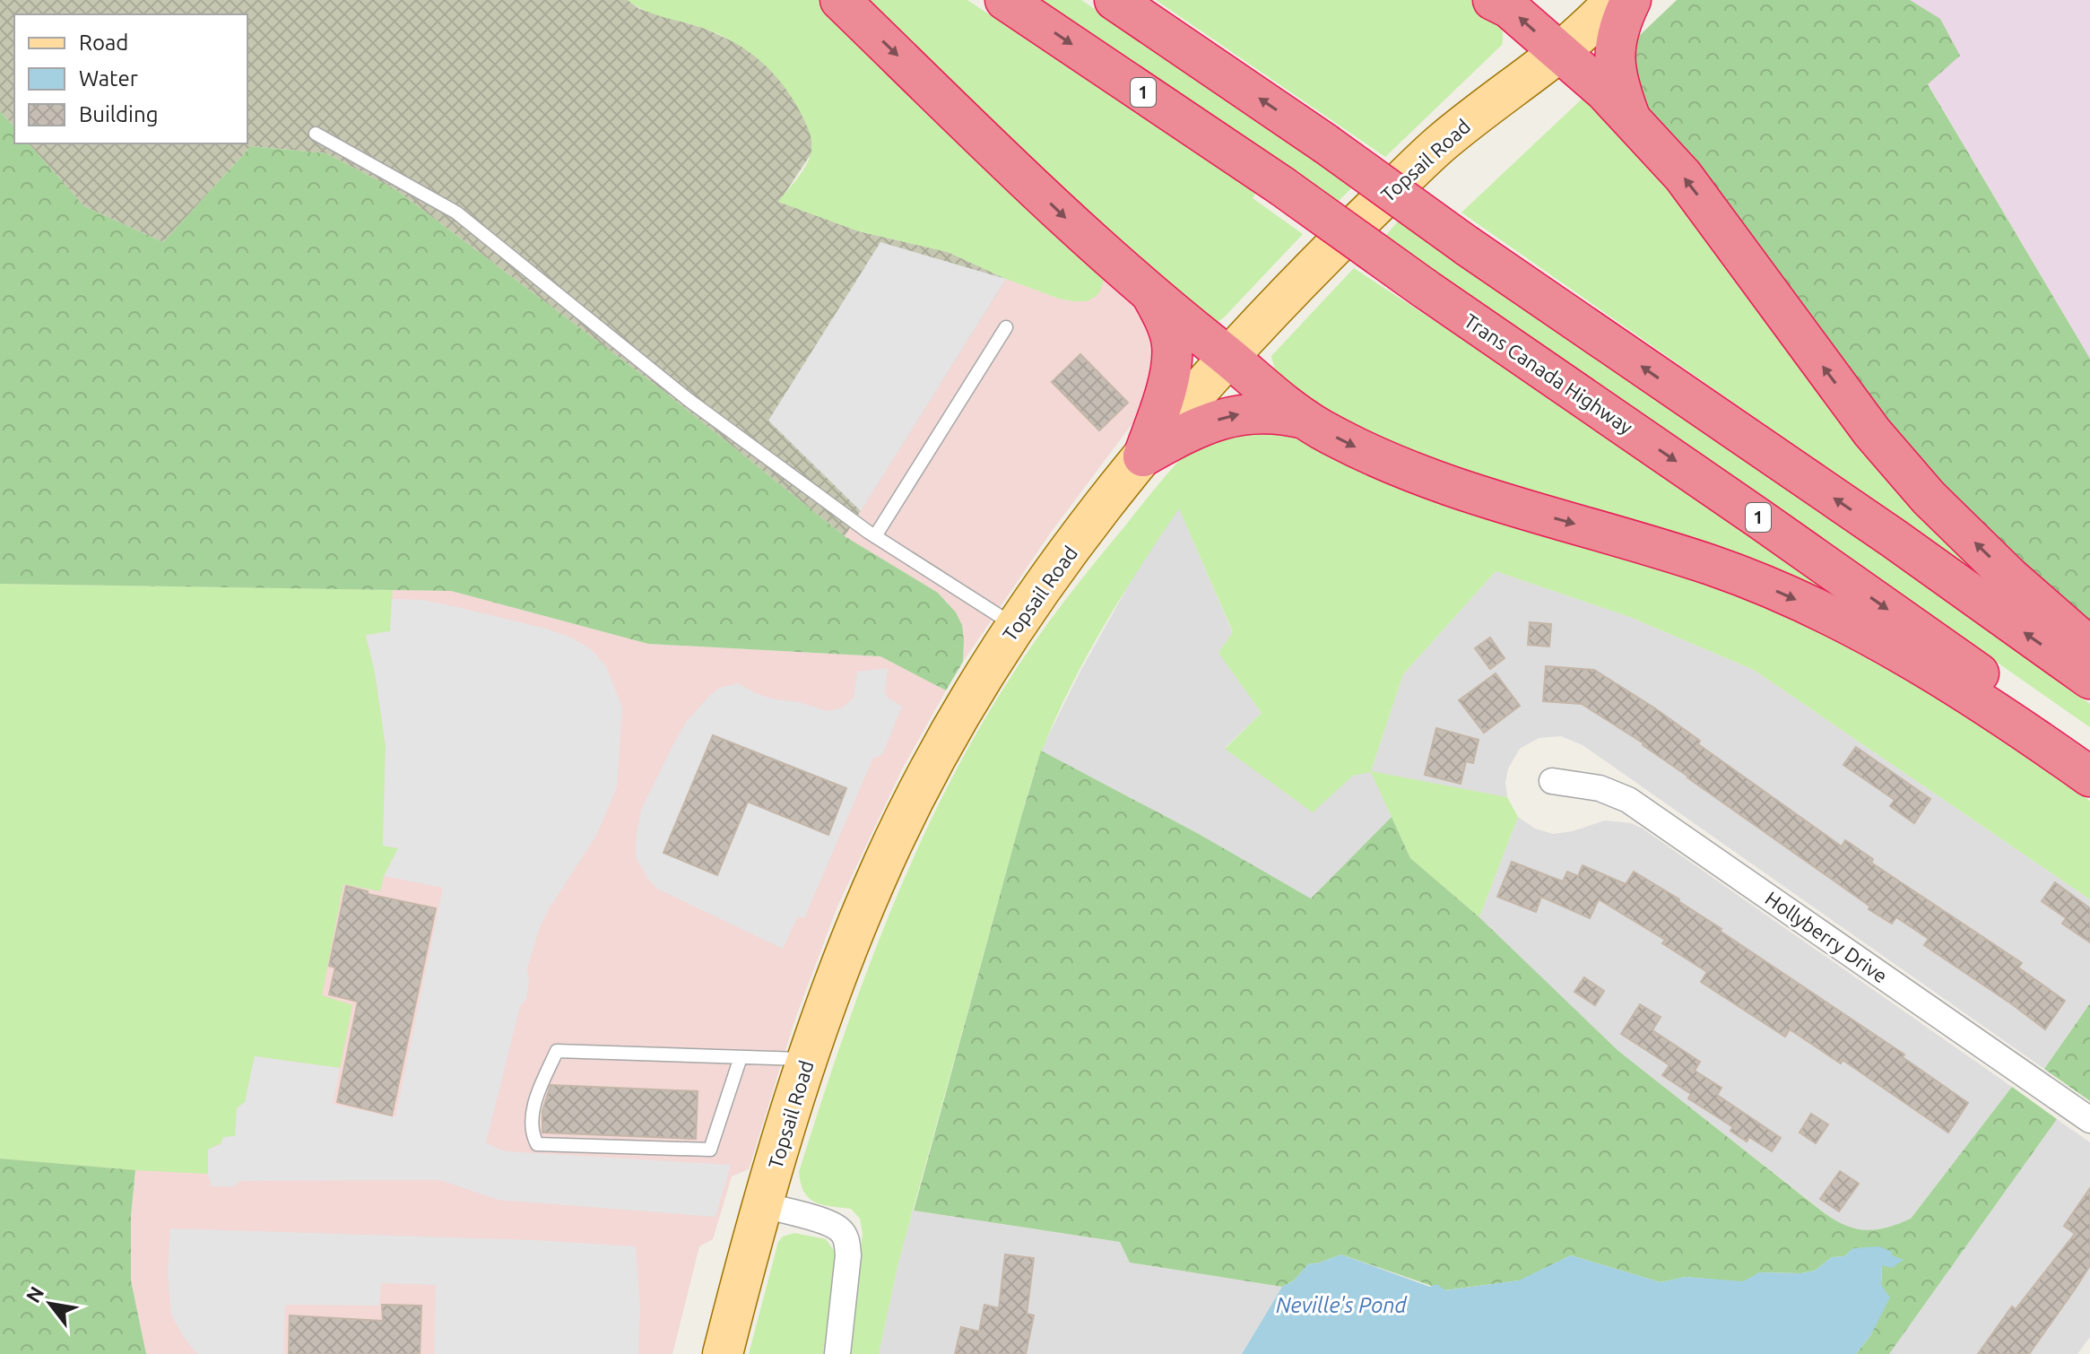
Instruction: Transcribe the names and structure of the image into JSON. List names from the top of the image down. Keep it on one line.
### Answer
{"streets":{"highway":["1","Trans Canada Highway"],"main road":["Topsail Road"],"street":["Hollyberry Drive"]},"water":["Neville's Pond"],"legend":["Road","Water","Building"],"north":"top left"}
